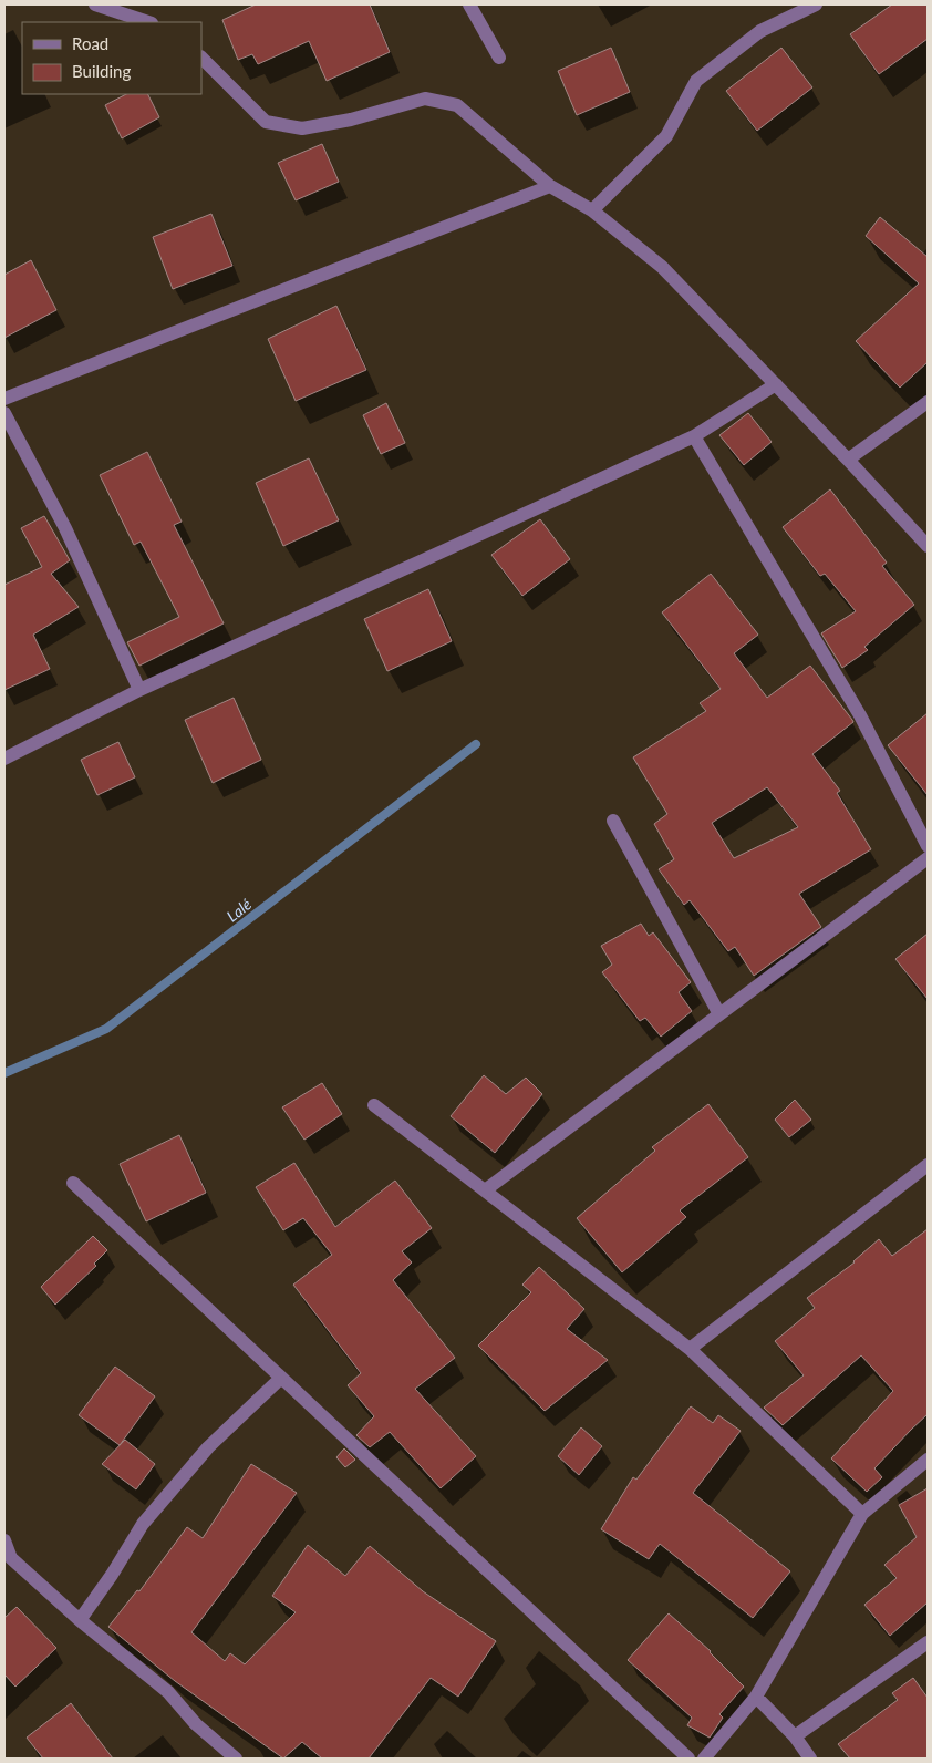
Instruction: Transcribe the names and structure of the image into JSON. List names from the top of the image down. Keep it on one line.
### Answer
{"water":["Lalé"],"legend":["Road","Building"]}
